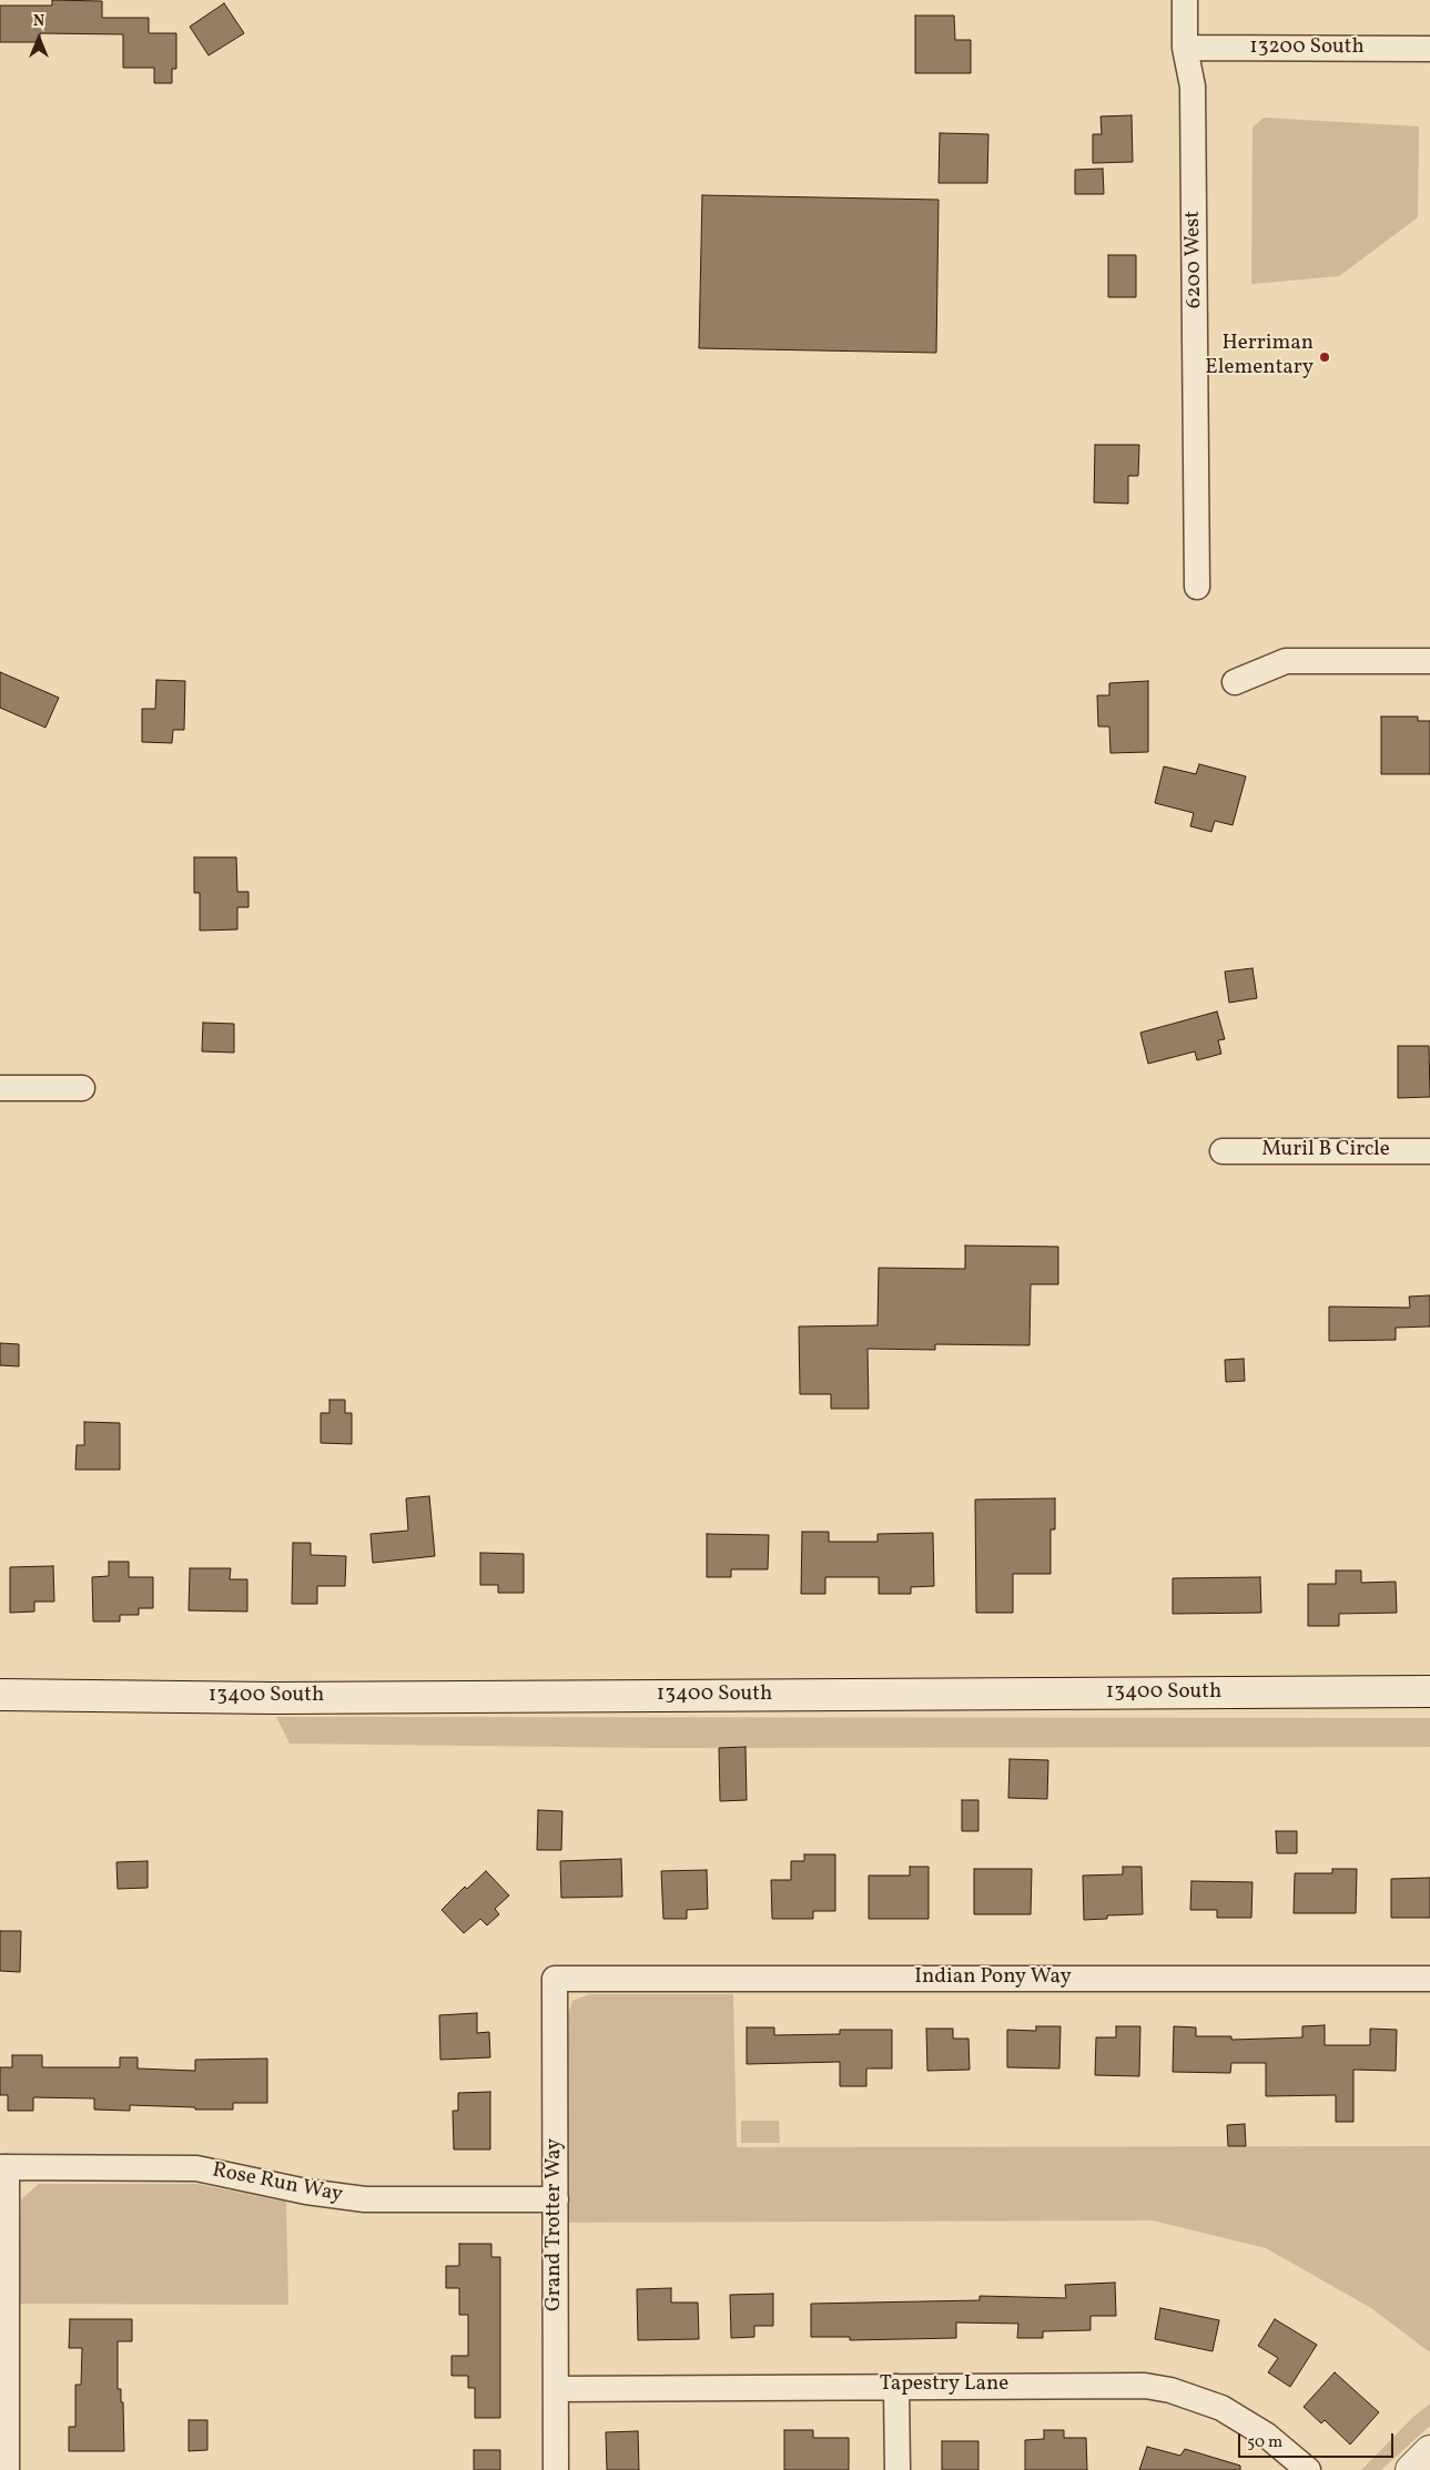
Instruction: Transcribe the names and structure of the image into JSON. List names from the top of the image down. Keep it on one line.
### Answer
{"streets":{"main road":["13400 South"],"street":["13200 South","6200 West","Muril B Circle","Indian Pony Way","Rose Run Way","Grand Trotter Way","Tapestry Lane"]},"crossings":[["13200 South","6200 West"],["Indian Pony Way","Grand Trotter Way"],["Rose Run Way","Grand Trotter Way"],["Grand Trotter Way","Tapestry Lane"]],"places":["Herriman Elementary"],"scale_bar":"50 m","north":"top"}
